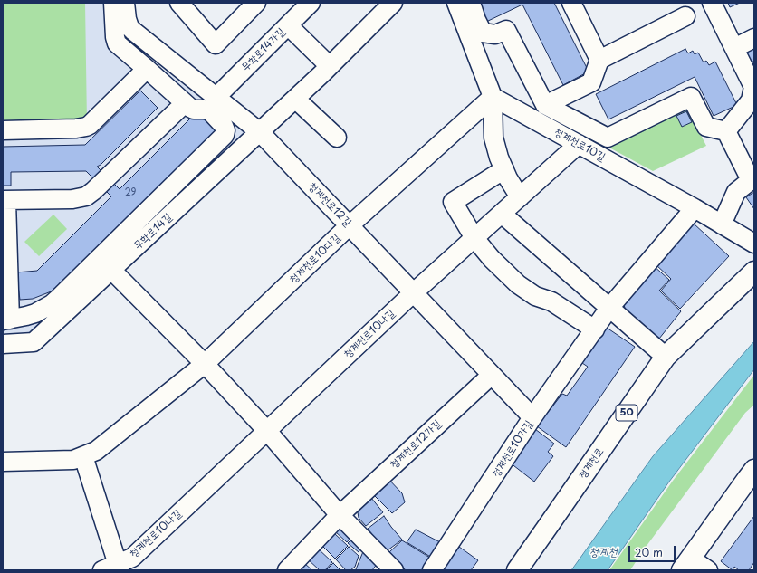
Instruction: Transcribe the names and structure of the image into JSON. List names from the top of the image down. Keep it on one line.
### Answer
{"streets":{"main road":["50","청계천로"],"street":["무학로14가길","청계천로10길","청계천로12길","무학로14길","청계천로10다길","청계천로10나길","청계천로12가길","청계천로10가길"]},"crossings":[["무학로14가길","청계천로12길"],["청계천로10길","청계천로10다길"],["청계천로10길","청계천로10나길"],["청계천로10길","청계천로10가길"],["청계천로12길","무학로14길"],["청계천로12길","청계천로10다길"],["청계천로12길","청계천로10나길"],["청계천로12길","청계천로12가길"],["청계천로12길","청계천로10가길"]],"water":["청계천"],"house_numbers":["29"],"scale_bar":"20 m"}
